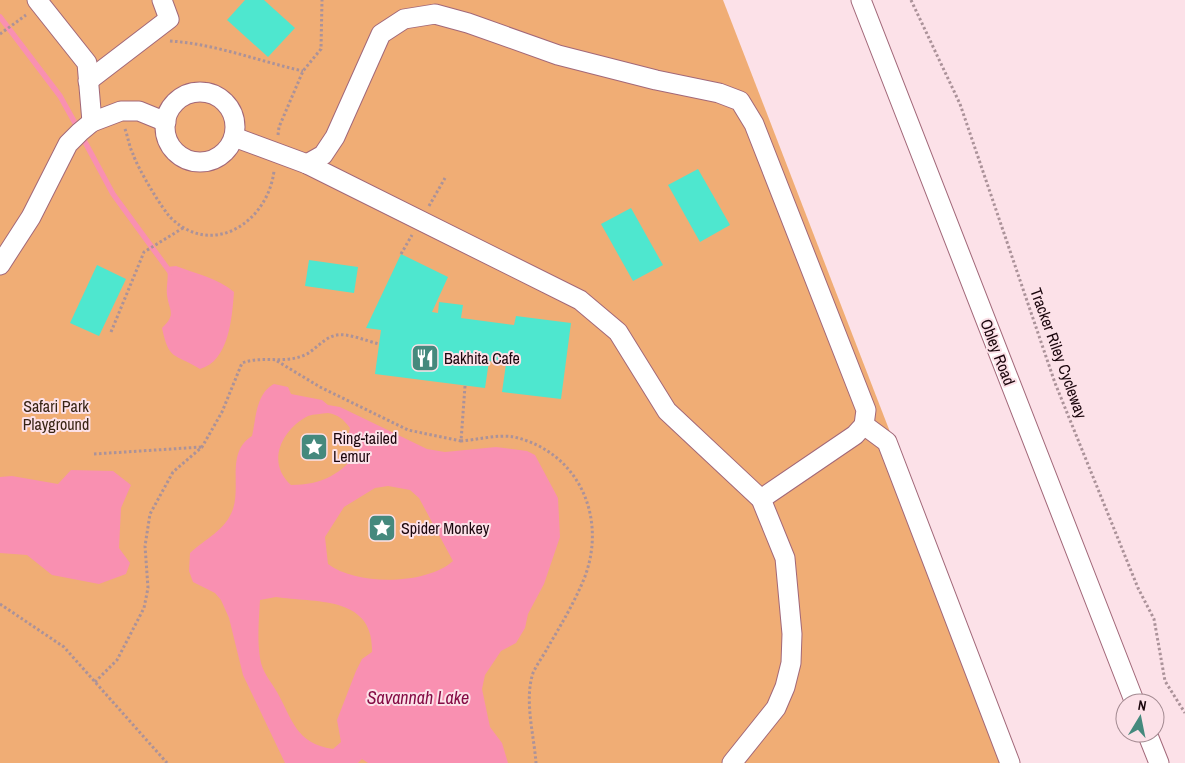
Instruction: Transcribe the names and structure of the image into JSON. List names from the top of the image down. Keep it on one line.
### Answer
{"streets":{"street":["Obley Road"],"path":["Tracker Riley Cycleway"]},"water":["Savannah Lake"],"parks":["Safari Park Playground"],"places":{"restaurant":["Bakhita Cafe"],"place":["Ring-tailed Lemur","Spider Monkey"]},"north":"top"}
